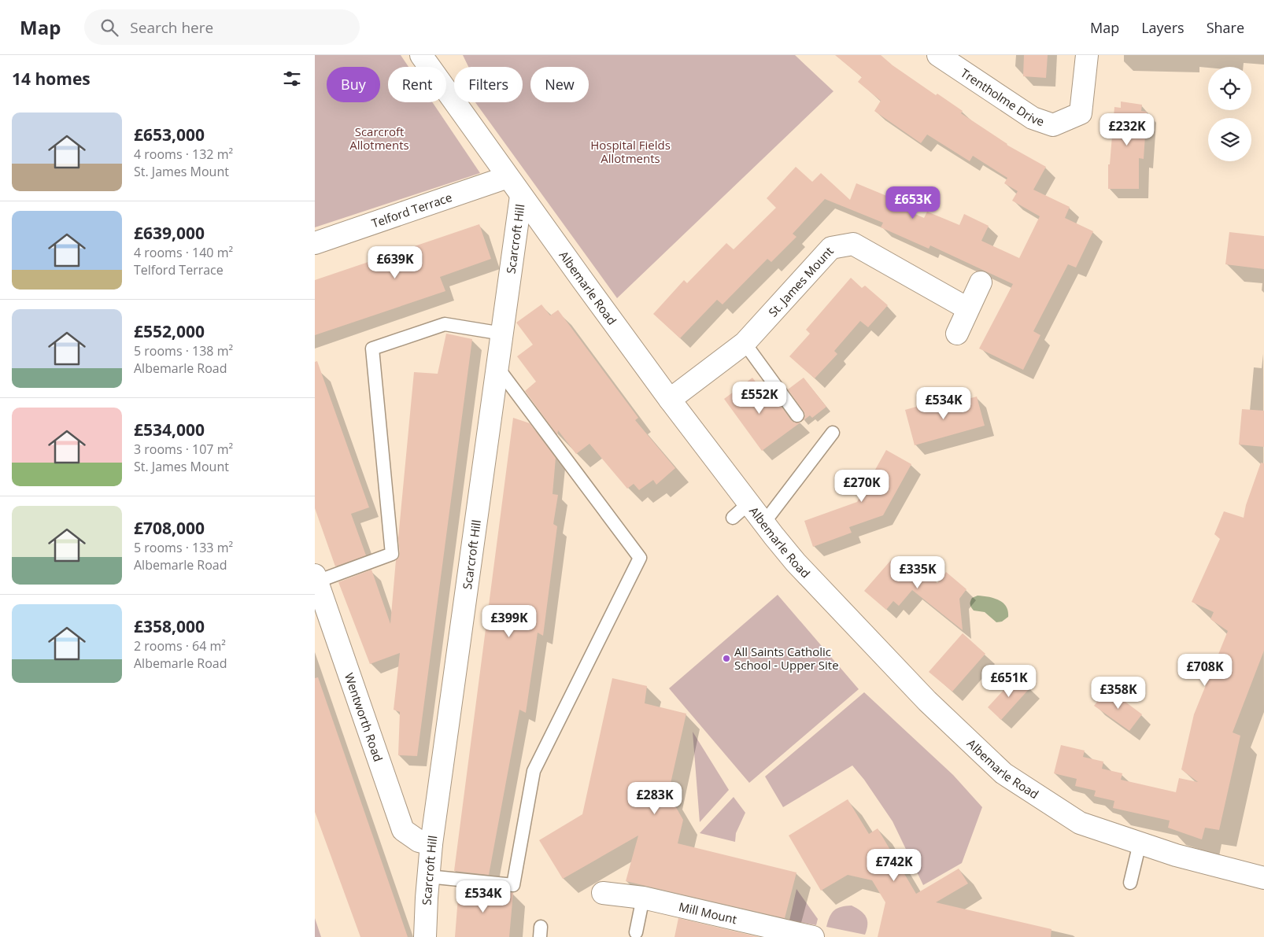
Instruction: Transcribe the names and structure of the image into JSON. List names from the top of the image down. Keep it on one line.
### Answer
{"streets":{"street":["Trentholme Drive","Telford Terrace","Scarcroft Hill","St. James Mount","Albemarle Road","Wentworth Road","Mill Mount"]},"crossings":[["Telford Terrace","Albemarle Road"],["Scarcroft Hill","Albemarle Road"],["Scarcroft Hill","Wentworth Road"],["St. James Mount","Albemarle Road"]],"parks":["Scarcroft Allotments","Hospital Fields Allotments"],"places":["All Saints Catholic School - Upper Site"],"page":{"header":"Map","search":"Search here","nav":["Map","Layers","Share"],"heading":"14 homes","chip":["Buy","Rent","Filters","New"],"list":[{"name":"£653,000","note":"4 rooms · 132 m² · St. James Mount"},{"name":"£639,000","note":"4 rooms · 140 m² · Telford Terrace"},{"name":"£552,000","note":"5 rooms · 138 m² · Albemarle Road"},{"name":"£534,000","note":"3 rooms · 107 m² · St. James Mount"},{"name":"£708,000","note":"5 rooms · 133 m² · Albemarle Road"},{"name":"£358,000","note":"2 rooms · 64 m² · Albemarle Road"}],"price":["£232K","£653K","£639K","£552K","£534K","£270K","£335K","£399K","£708K","£651K","£358K","£283K","£742K","£534K"]}}
